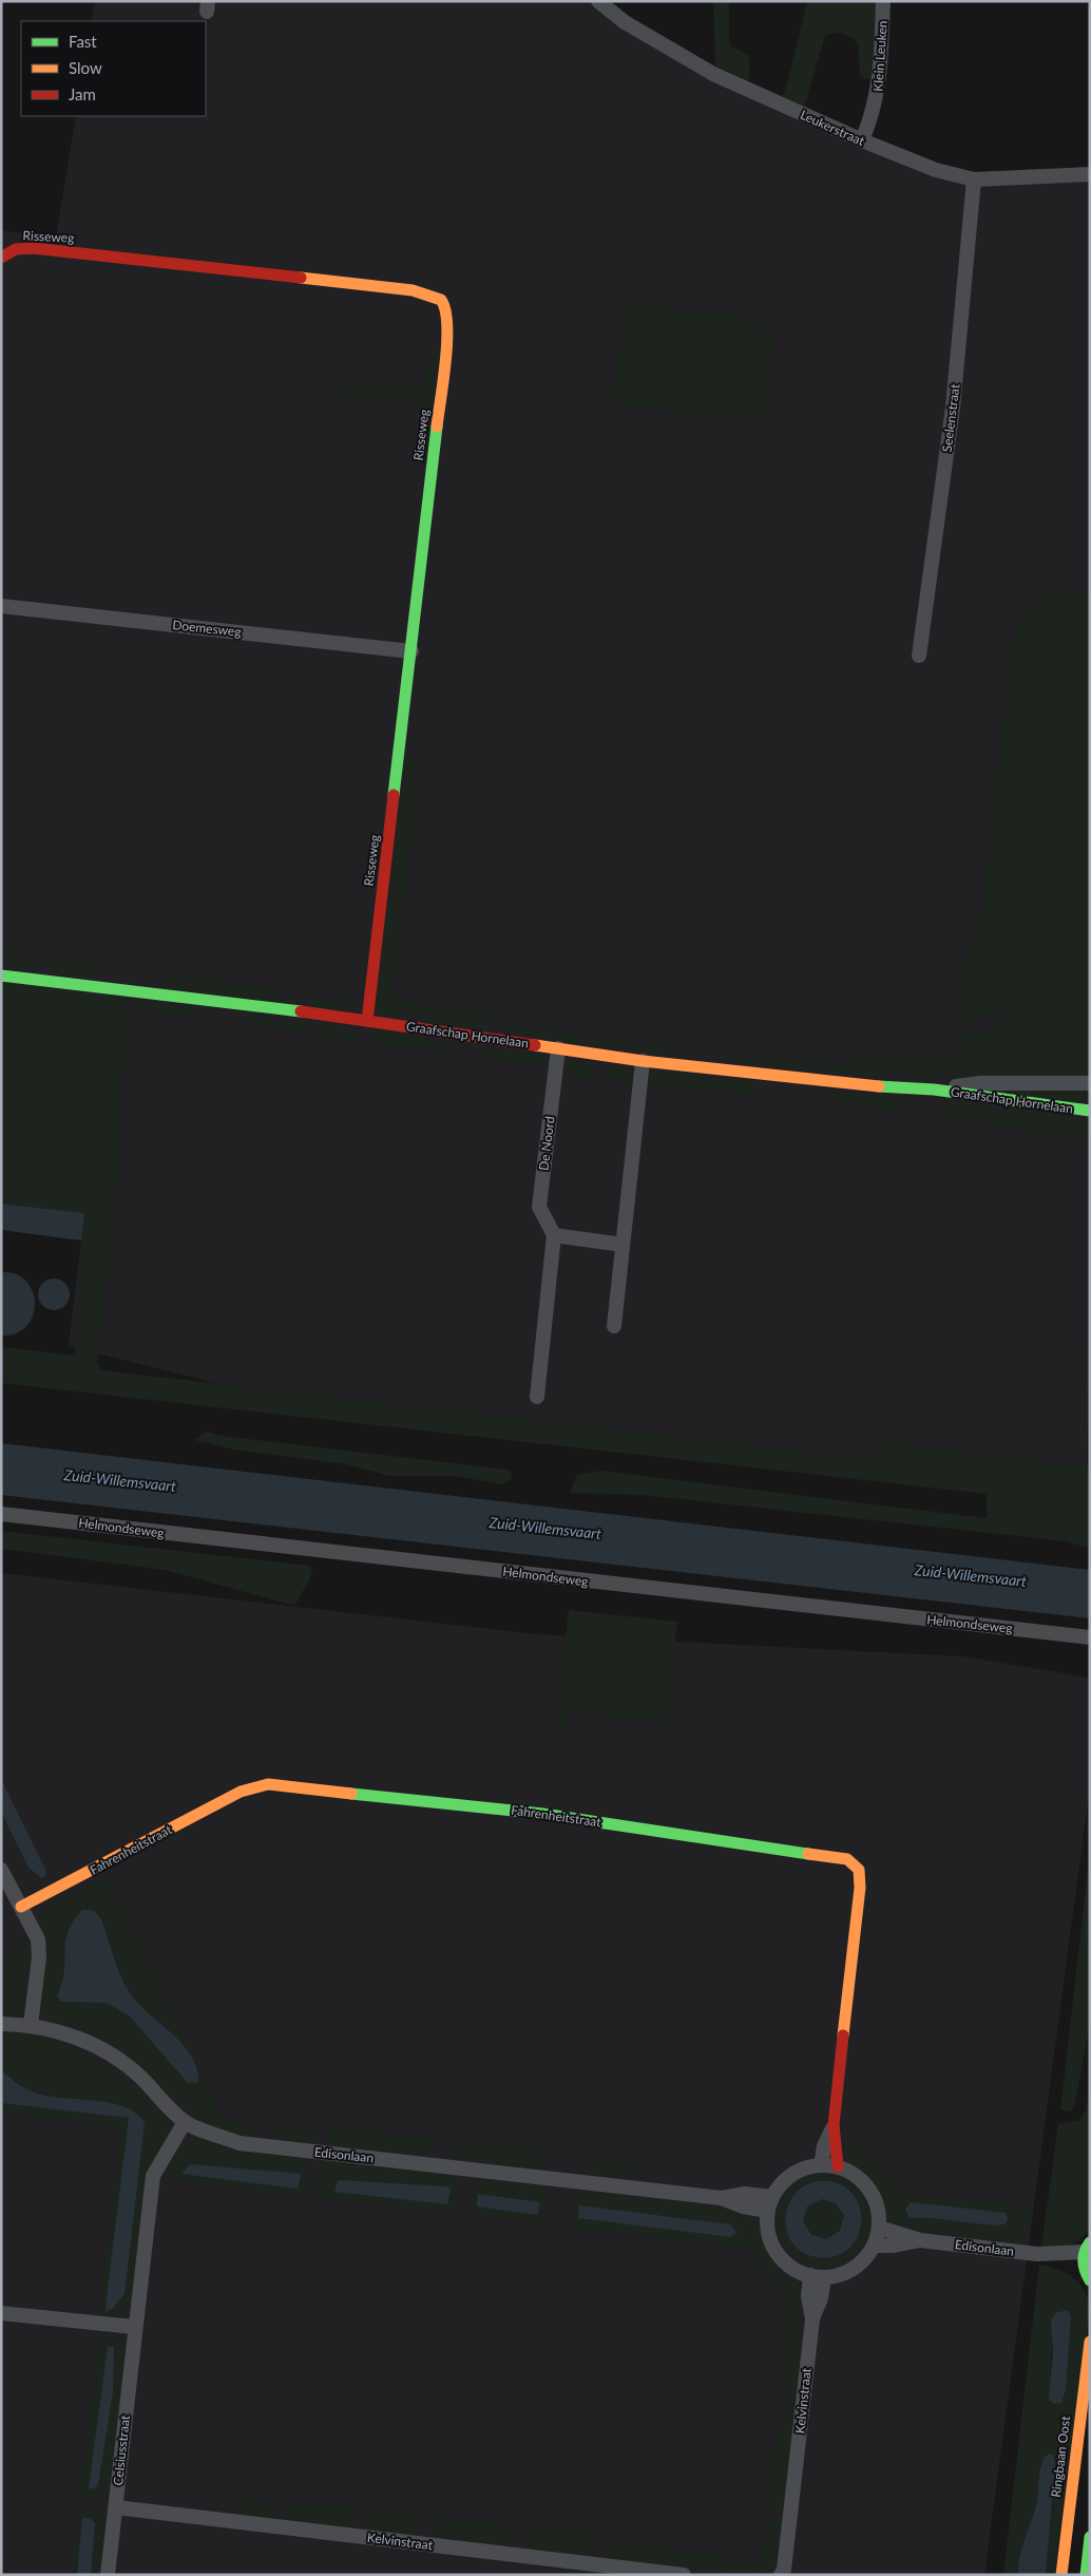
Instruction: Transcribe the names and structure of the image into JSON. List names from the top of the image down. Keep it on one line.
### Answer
{"streets":{"street":["Klein Leuken","Leukerstraat","Risseweg","Seelenstraat","Doemesweg","Graafschap Hornelaan","De Noord","Helmondseweg","Fahrenheitstraat","Edisonlaan","Kelvinstraat","Celsiusstraat","Ringbaan Oost"]},"crossings":[["Klein Leuken","Leukerstraat"],["Leukerstraat","Seelenstraat"],["Risseweg","Doemesweg"],["Risseweg","Graafschap Hornelaan"],["Graafschap Hornelaan","De Noord"],["Fahrenheitstraat","Edisonlaan"],["Fahrenheitstraat","Kelvinstraat"],["Edisonlaan","Kelvinstraat"],["Edisonlaan","Celsiusstraat"],["Kelvinstraat","Celsiusstraat"]],"water":["Zuid-Willemsvaart"],"legend":["Fast","Slow","Jam"]}
